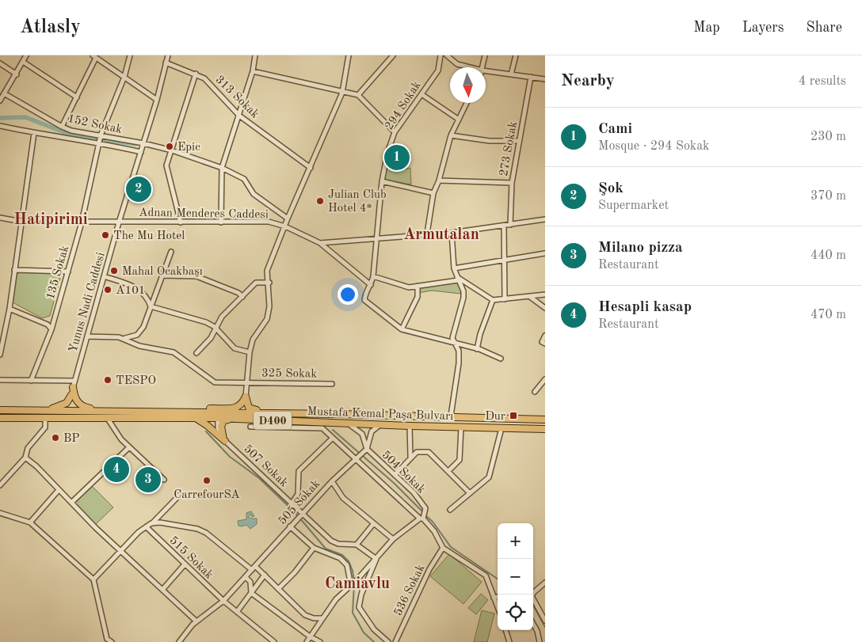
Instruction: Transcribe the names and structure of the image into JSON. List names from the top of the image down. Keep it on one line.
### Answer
{"streets":{"highway":["Mustafa Kemal Paşa Bulvarı","D400"],"street":["313 Sokak","294 Sokak","152 Sokak","273 Sokak","Adnan Menderes Caddesi","135 Sokak","Yunus Nadi Caddesi","325 Sokak","507 Sokak","504 Sokak","505 Sokak","515 Sokak","536 Sokak"]},"crossings":[["313 Sokak","Yunus Nadi Caddesi"],["294 Sokak","Adnan Menderes Caddesi"],["152 Sokak","135 Sokak"],["152 Sokak","Yunus Nadi Caddesi"],["273 Sokak","Adnan Menderes Caddesi"],["Adnan Menderes Caddesi","135 Sokak"],["Adnan Menderes Caddesi","Yunus Nadi Caddesi"],["Yunus Nadi Caddesi","325 Sokak"],["Yunus Nadi Caddesi","Mustafa Kemal Paşa Bulvarı"],["507 Sokak","505 Sokak"],["504 Sokak","505 Sokak"],["505 Sokak","515 Sokak"]],"districts":["Hatipirimi","Armutalan","Camiavlu"],"places":{"other":["Epic","Julian Club Hotel 4*","The Mu Hotel","Mahal Ocakbaşı","A101","TESPO","BP","CarrefourSA"],"transit":["Dur"]},"north":"bottom","page":{"header":"Atlasly","nav":["Map","Layers","Share"],"heading":["Nearby","4 results"],"list":[{"mark":"1","name":"Cami","note":"Mosque · 294 Sokak","value":"230 m"},{"mark":"2","name":"Şok","note":"Supermarket","value":"370 m"},{"mark":"3","name":"Milano pizza","note":"Restaurant","value":"440 m"},{"mark":"4","name":"Hesapli kasap","note":"Restaurant","value":"470 m"}],"pins":["1","2","4","3"],"map_buttons":["+","−"]}}
